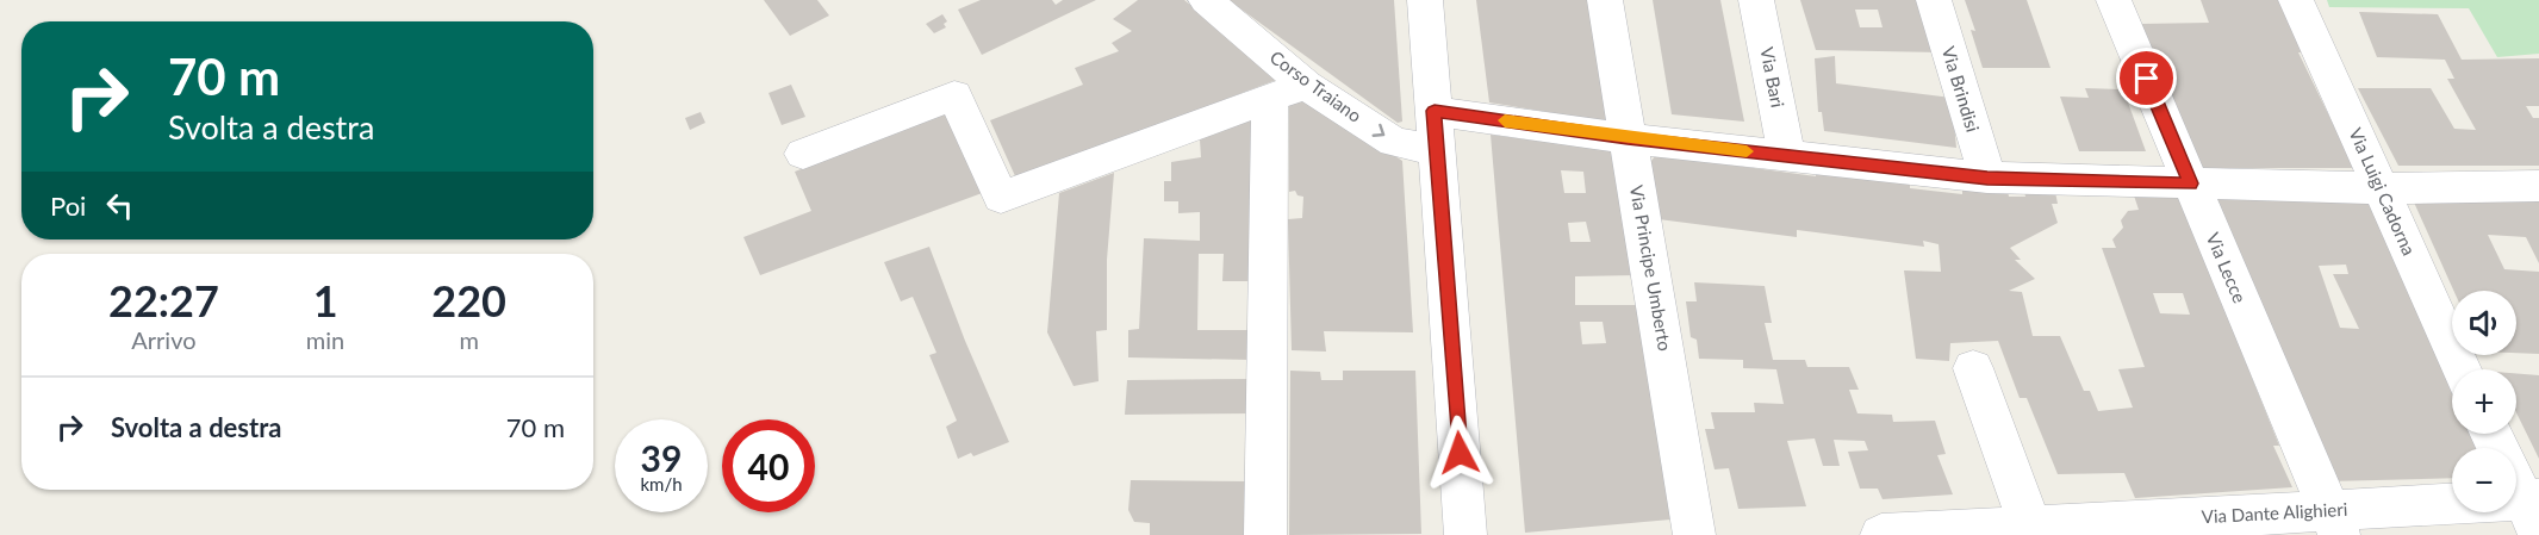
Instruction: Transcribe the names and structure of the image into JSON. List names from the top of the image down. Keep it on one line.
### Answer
{"streets":{"street":["Via Bari","Corso Traiano","Via Brindisi","Via Luigi Cadorna","Via Principe Umberto","Via Lecce","Via Dante Alighieri"]},"crossings":[["Via Lecce","Via Dante Alighieri"]],"one_way":["Corso Traiano"],"page":{"turn":["70 m","Svolta a destra"],"then":"Poi","eta":["22:27","Arrivo","1","min","220","m"],"map_buttons":["+","−"],"list":[{"name":"Svolta a destra","value":"70 m"}],"speed":"39 km/h","limit":"40"}}
